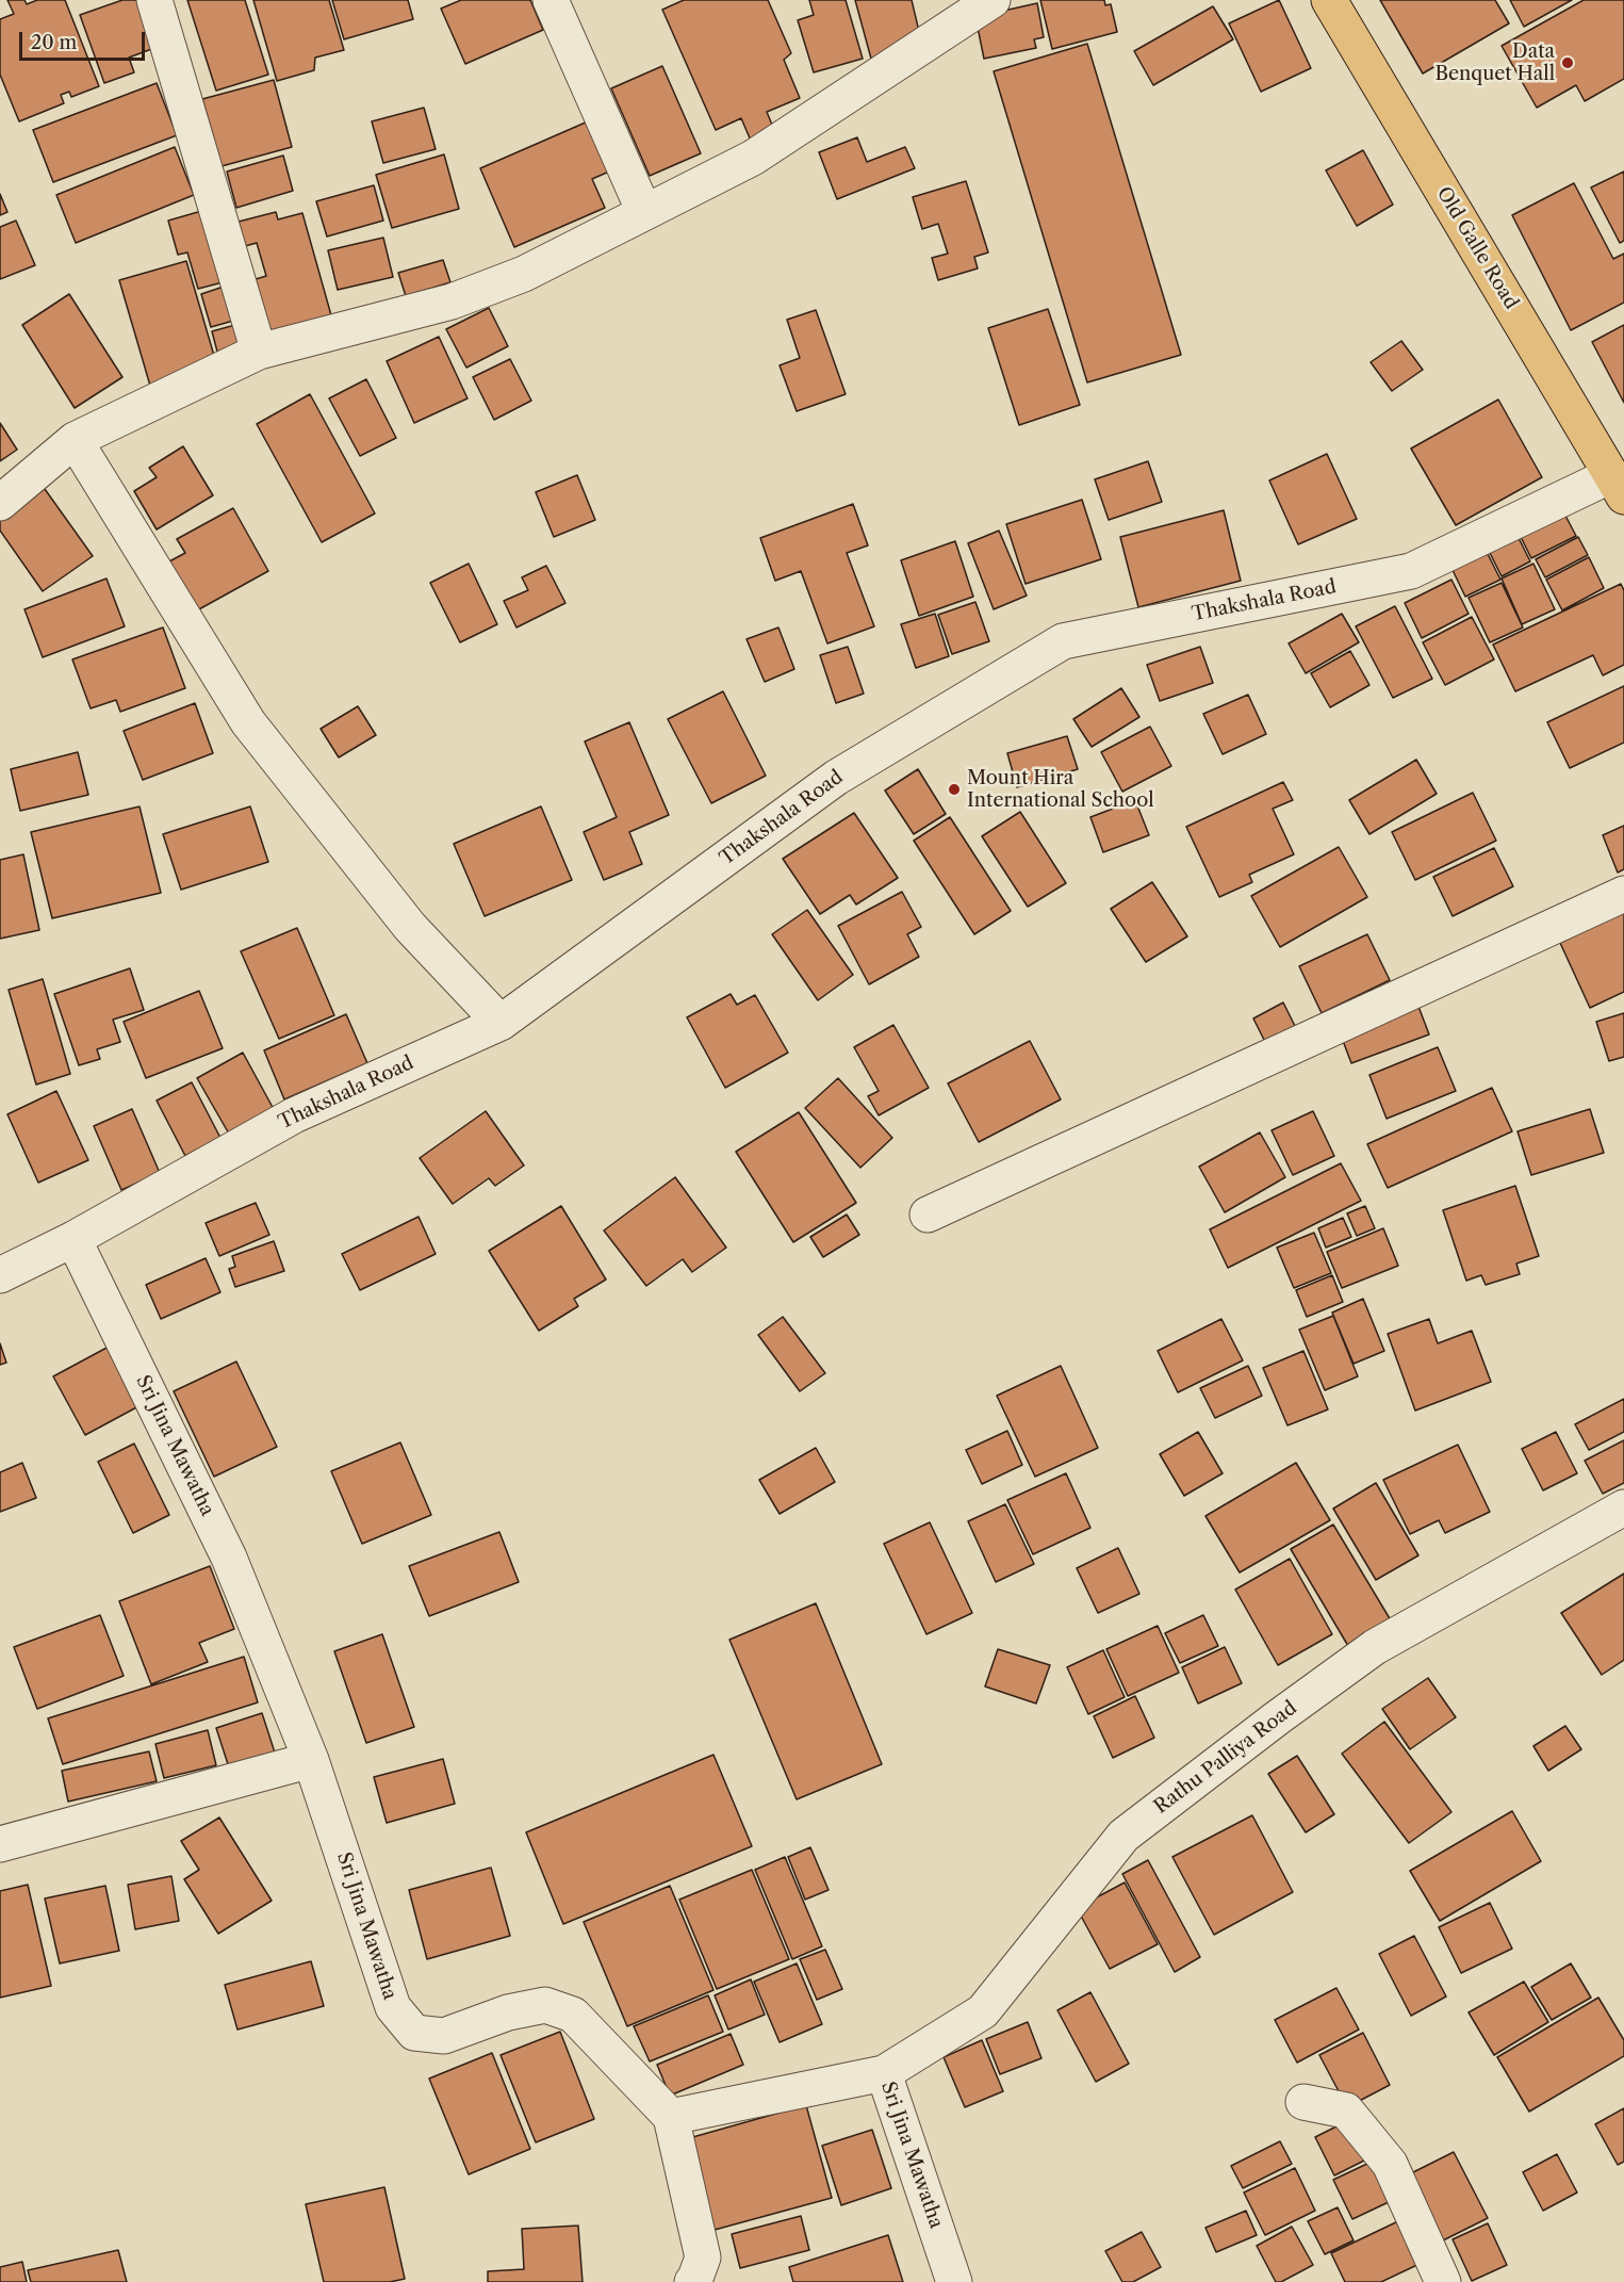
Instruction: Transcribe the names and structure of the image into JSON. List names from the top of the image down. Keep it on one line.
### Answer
{"streets":{"highway":["Old Galle Road"],"street":["Thakshala Road","Sri Jina Mawatha","Rathu Palliya Road"]},"crossings":[["Old Galle Road","Thakshala Road"],["Thakshala Road","Sri Jina Mawatha"],["Sri Jina Mawatha","Rathu Palliya Road"]],"places":["Data Benquet Hall","Mount Hira International School"],"scale_bar":"20 m"}
